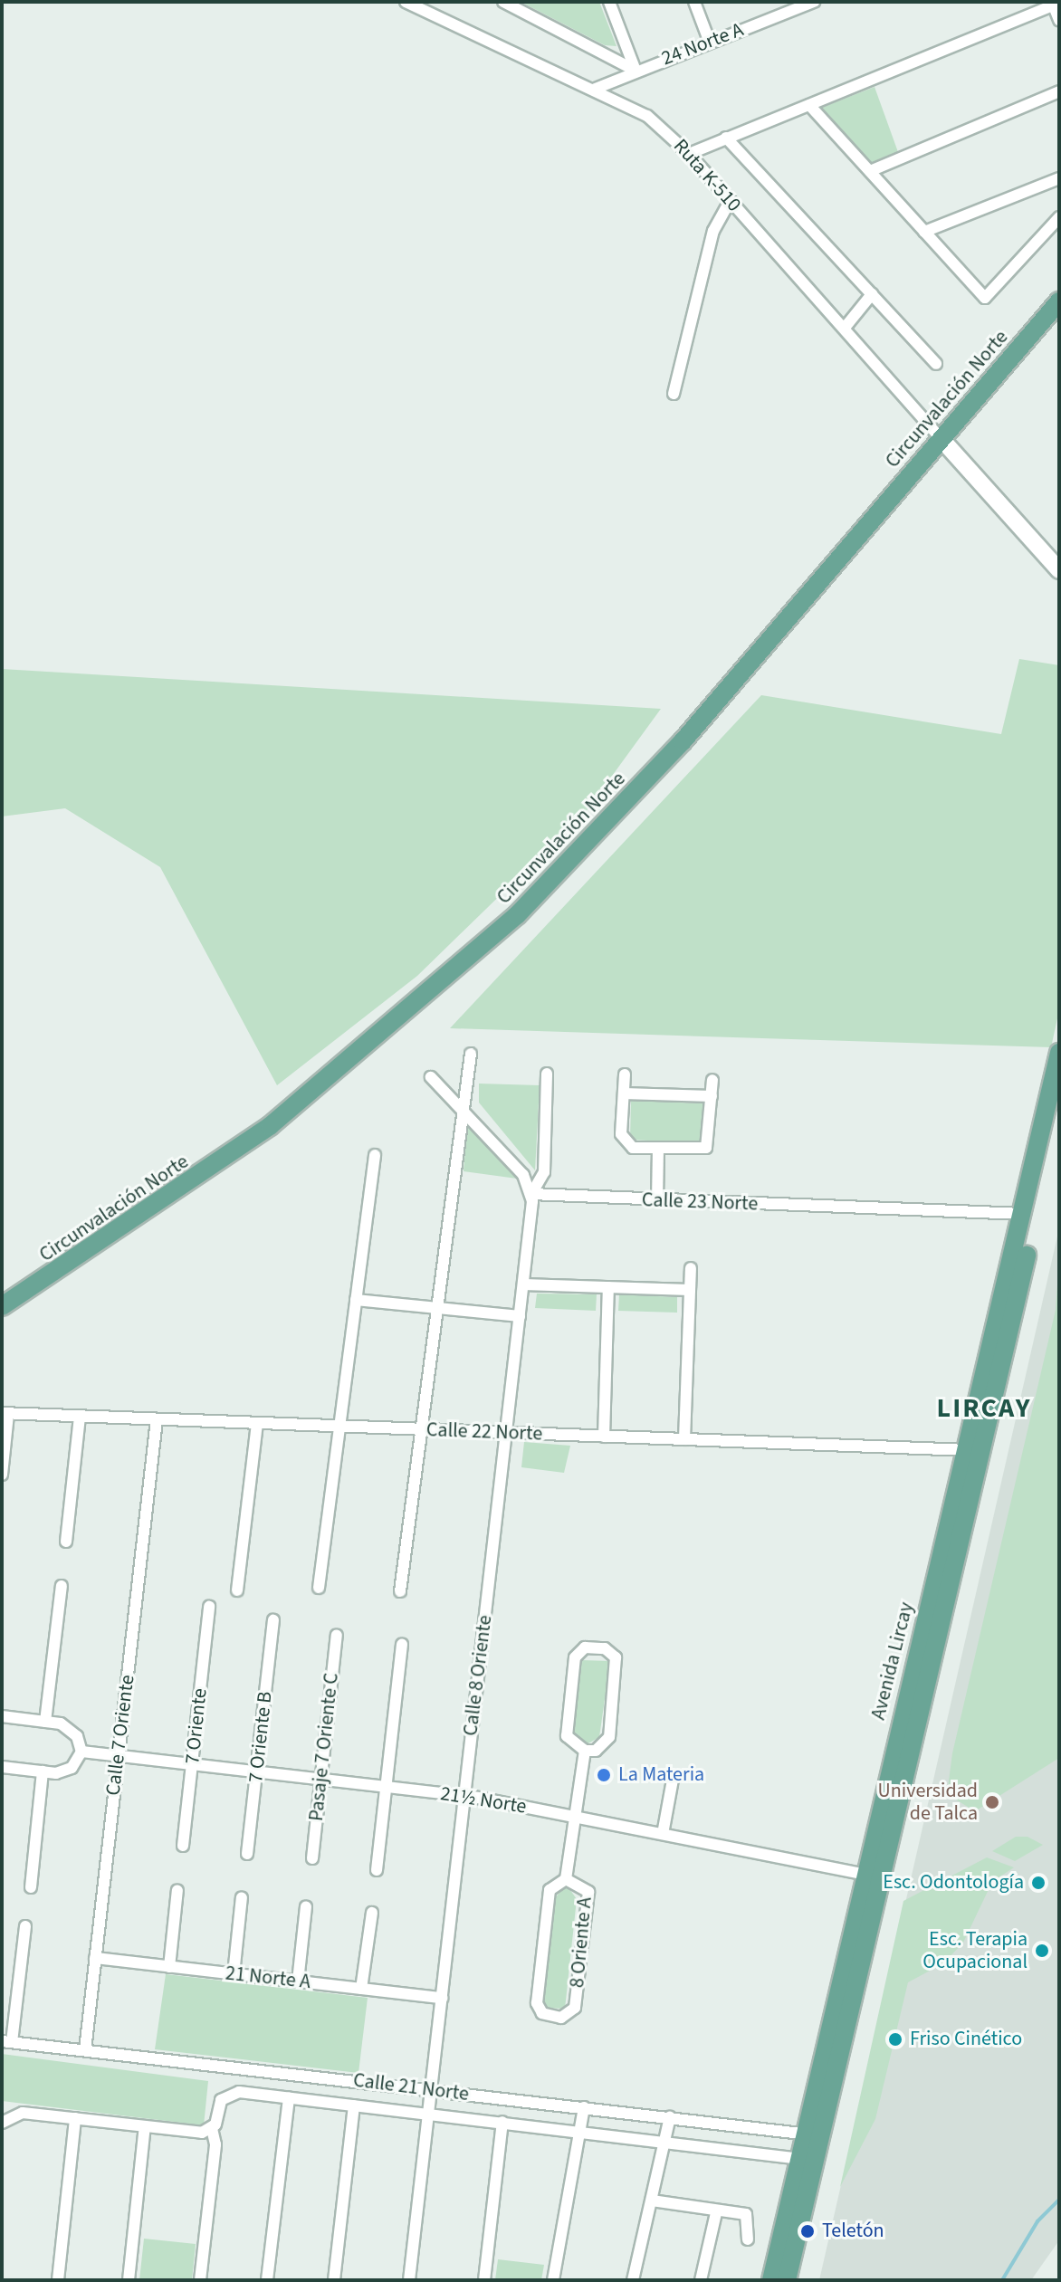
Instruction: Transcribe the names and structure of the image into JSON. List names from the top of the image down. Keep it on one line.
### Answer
{"streets":{"main road":["Circunvalación Norte","Avenida Lircay"],"street":["24 Norte A","Ruta K-510","Calle 23 Norte","Calle 22 Norte","Calle 8 Oriente","7 Oriente","Calle 7 Oriente","7 Oriente B","Pasaje 7 Oriente C","21½ Norte","8 Oriente A","21 Norte A","Calle 21 Norte"]},"crossings":[["24 Norte A","Ruta K-510"],["Ruta K-510","Circunvalación Norte"],["Calle 23 Norte","Avenida Lircay"],["Calle 23 Norte","Calle 8 Oriente"],["Calle 22 Norte","Avenida Lircay"],["Calle 22 Norte","Calle 8 Oriente"],["Calle 22 Norte","Calle 7 Oriente"],["Avenida Lircay","21½ Norte"],["Avenida Lircay","Calle 21 Norte"],["Calle 8 Oriente","21½ Norte"],["Calle 8 Oriente","21 Norte A"],["Calle 8 Oriente","Calle 21 Norte"],["7 Oriente","21½ Norte"],["Calle 7 Oriente","21½ Norte"],["Calle 7 Oriente","21 Norte A"],["Calle 7 Oriente","Calle 21 Norte"],["7 Oriente B","21½ Norte"],["Pasaje 7 Oriente C","21½ Norte"],["21½ Norte","8 Oriente A"]],"districts":["LIRCAY"],"places":["La Materia","Universidad de Talca","Esc. Odontología","Esc. Terapia Ocupacional","Friso Cinético","Teletón"]}
